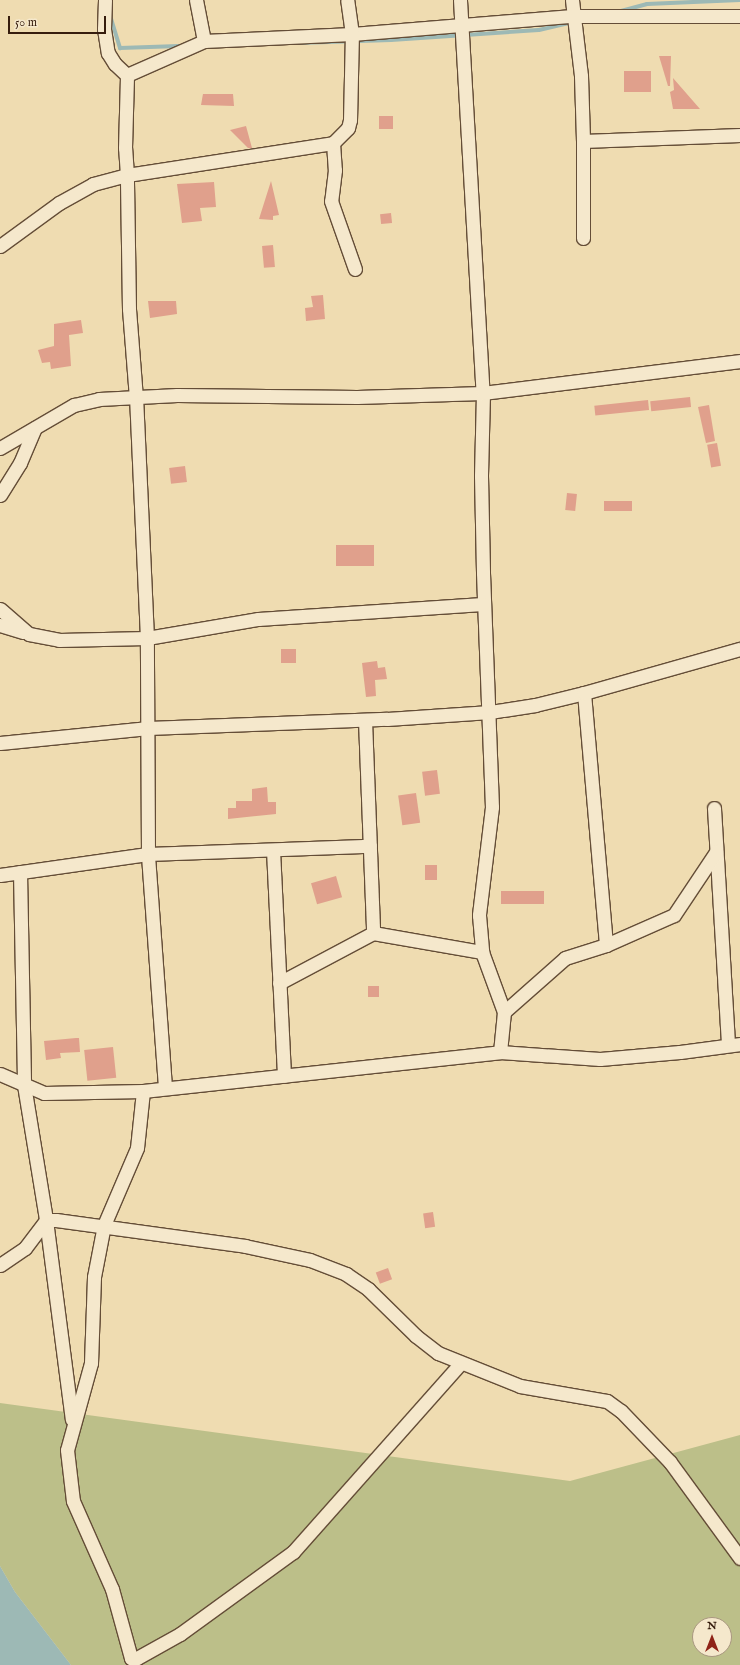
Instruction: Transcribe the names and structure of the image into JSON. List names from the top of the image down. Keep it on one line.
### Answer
{"scale_bar":"50 m","north":"top"}
